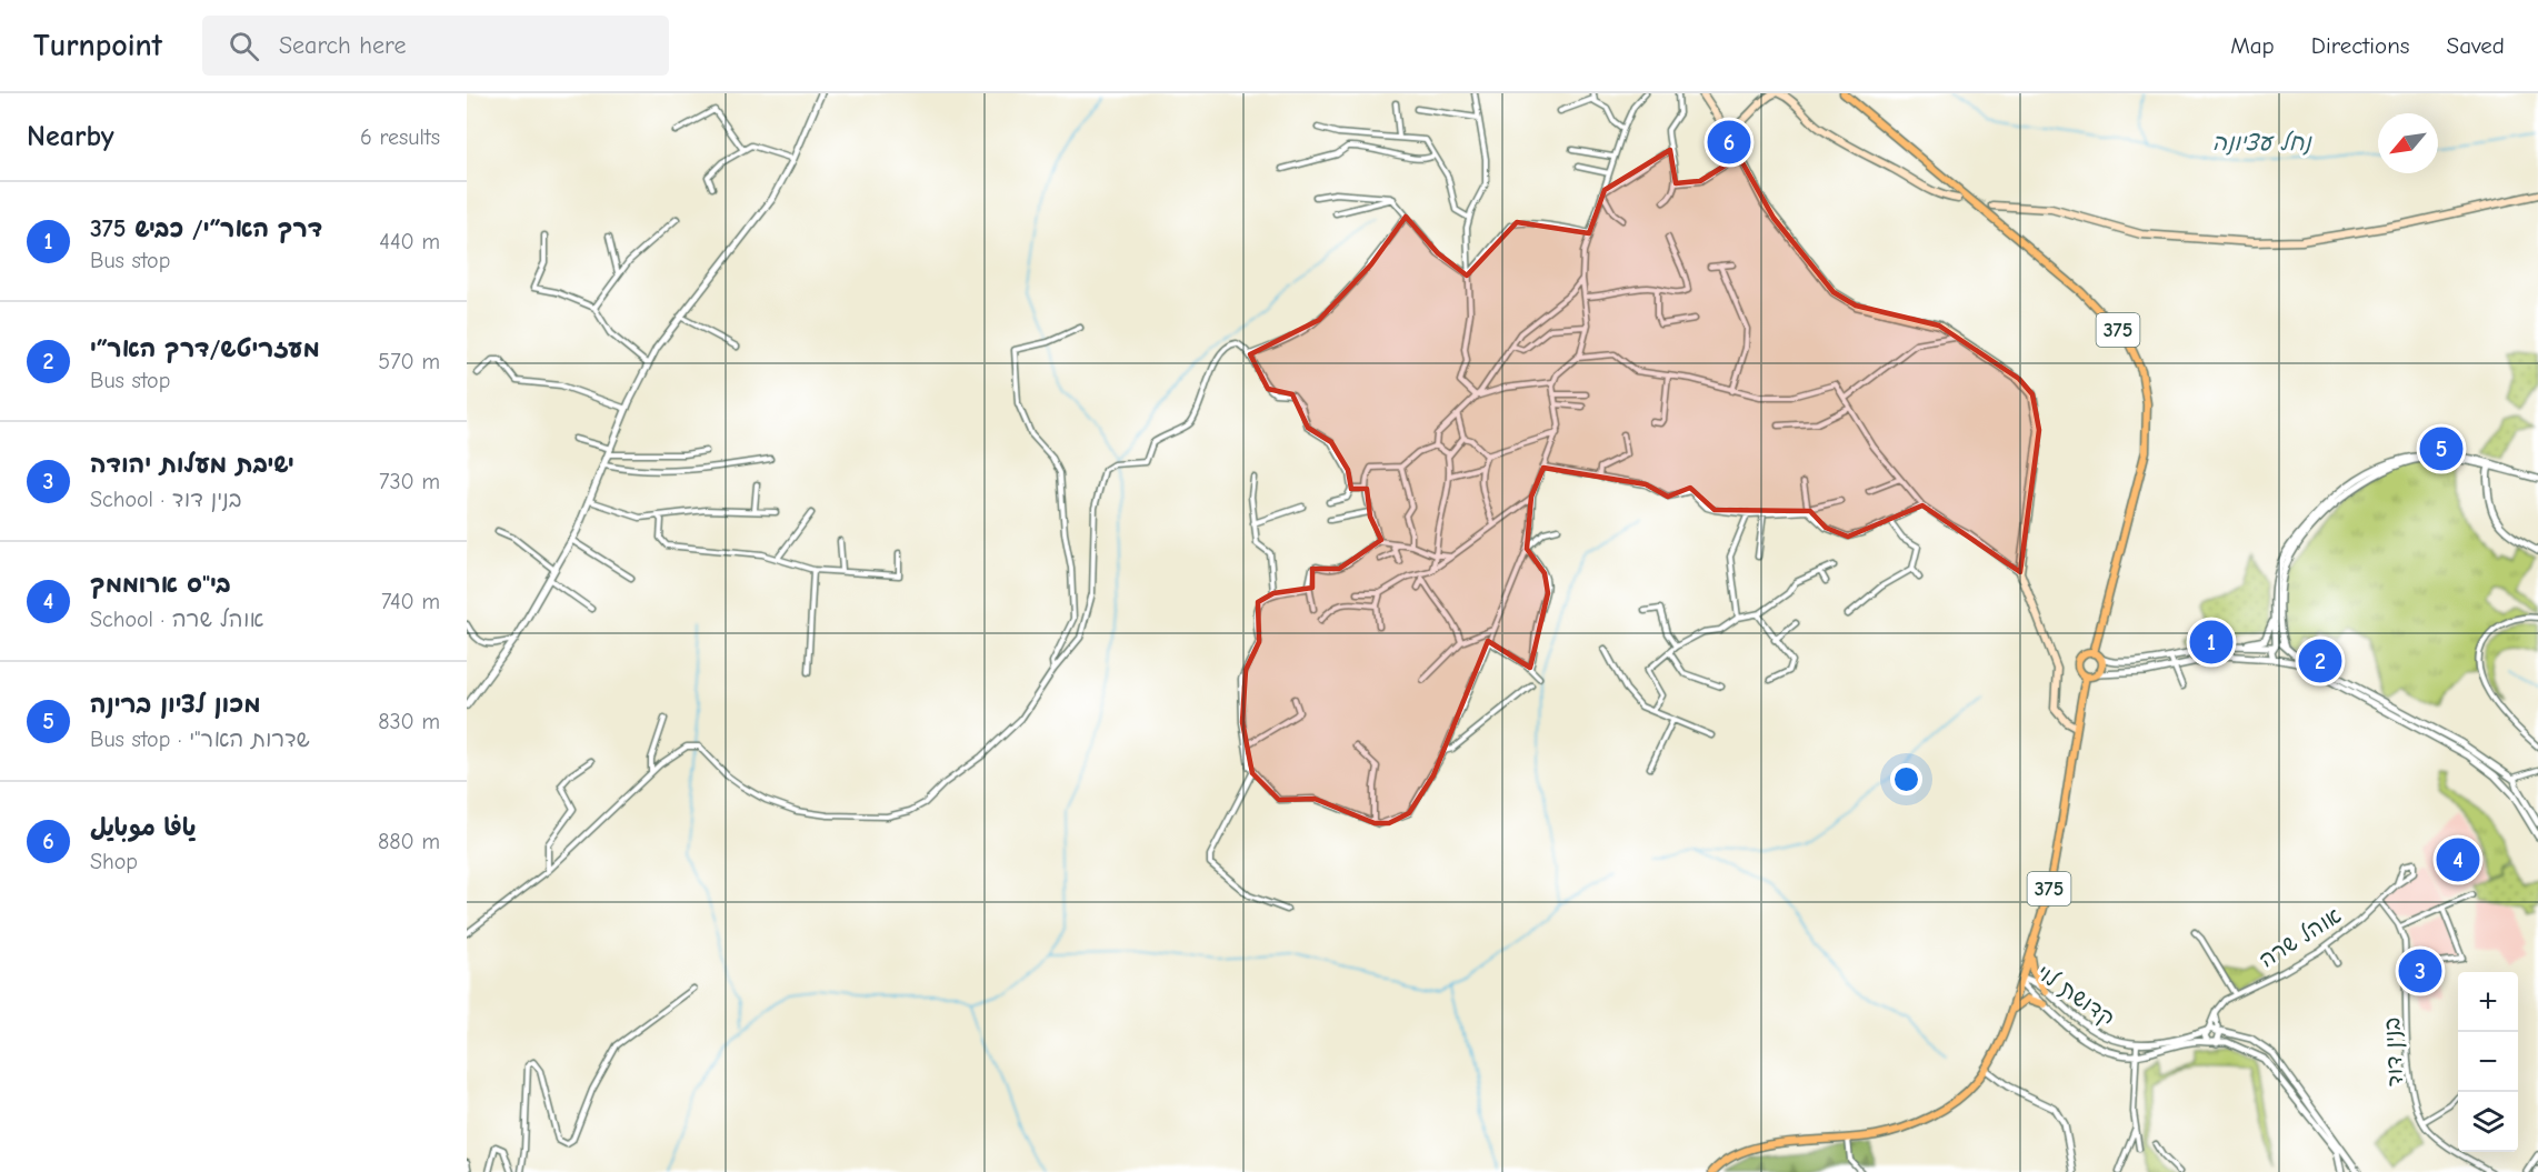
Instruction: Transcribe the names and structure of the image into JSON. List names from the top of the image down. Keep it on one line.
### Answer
{"streets":{"main road":["375"],"street":["אוהל שרה","קדושת לוי","בנין דוד"]},"crossings":[["375","קדושת לוי"],["אוהל שרה","קדושת לוי"],["אוהל שרה","בנין דוד"]],"water":["נחל עציונה"],"north":"bottom left","page":{"header":"Turnpoint","search":"Search here","nav":["Map","Directions","Saved"],"heading":["Nearby","6 results"],"pins":["6","5","1","2","4","3"],"list":[{"mark":"1","name":"דרך האר״י/ כביש 375","note":"Bus stop","value":"440 m"},{"mark":"2","name":"מעזריטש/דרך האר״י","note":"Bus stop","value":"570 m"},{"mark":"3","name":"ישיבת מעלות יהודה","note":"School · בנין דוד","value":"730 m"},{"mark":"4","name":"בי\"ס ארוממך","note":"School · אוהל שרה","value":"740 m"},{"mark":"5","name":"מכון לציון ברינה","note":"Bus stop · שדרות האר\"י","value":"830 m"},{"mark":"6","name":"يافا موبايل","note":"Shop","value":"880 m"}],"map_buttons":["+","−"]}}
